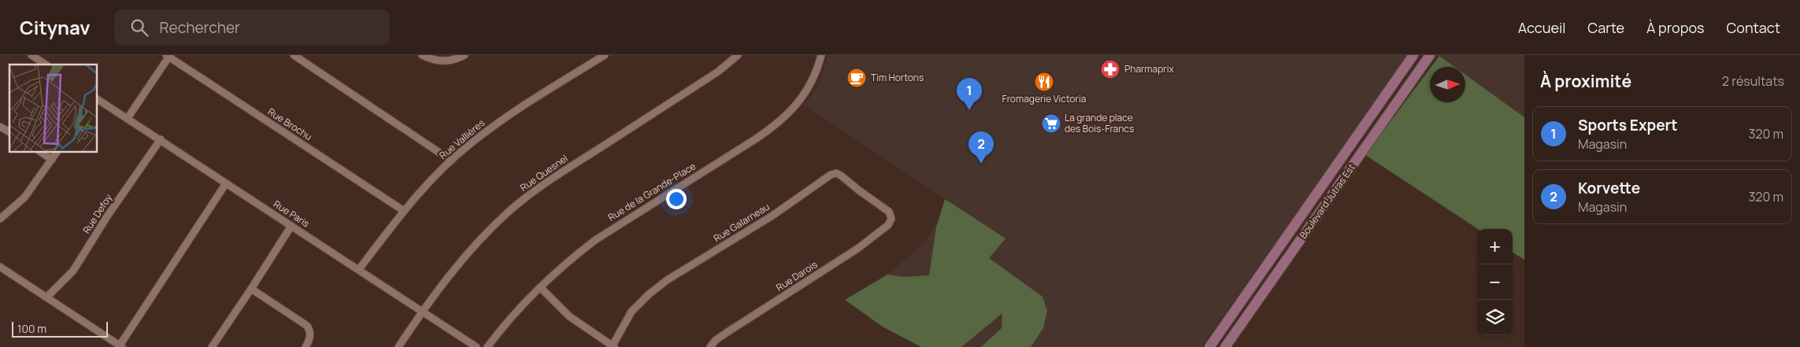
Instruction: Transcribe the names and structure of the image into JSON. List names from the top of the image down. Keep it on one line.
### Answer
{"streets":{"main road":["Boulevard Jutras Est"],"street":["Rue Brochu","Rue Vallières","Rue Quesnel","Rue de la Grande-Place","Rue Defoy","Rue Paris","Rue Galarneau","Rue Darois"]},"crossings":[["Rue Brochu","Rue Vallières"],["Rue Vallières","Rue Paris"],["Rue Quesnel","Rue Paris"],["Rue Defoy","Rue Paris"],["Rue Galarneau","Rue Darois"]],"places":{"pharmacy":["Pharmaprix"],"cafe":["Tim Hortons"],"restaurant":["Fromagerie Victoria"],"supermarket":["La grande place des Bois-Francs"]},"scale_bar":"100 m","north":"right","page":{"header":"Citynav","search":"Rechercher","nav":["Accueil","Carte","À propos","Contact"],"heading":["À proximité","2 résultats"],"pins":["1","2"],"list":[{"mark":"1","name":"Sports Expert","note":"Magasin","value":"320 m"},{"mark":"2","name":"Korvette","note":"Magasin","value":"320 m"}],"map_buttons":["+","−"],"scale":"100 m"}}
